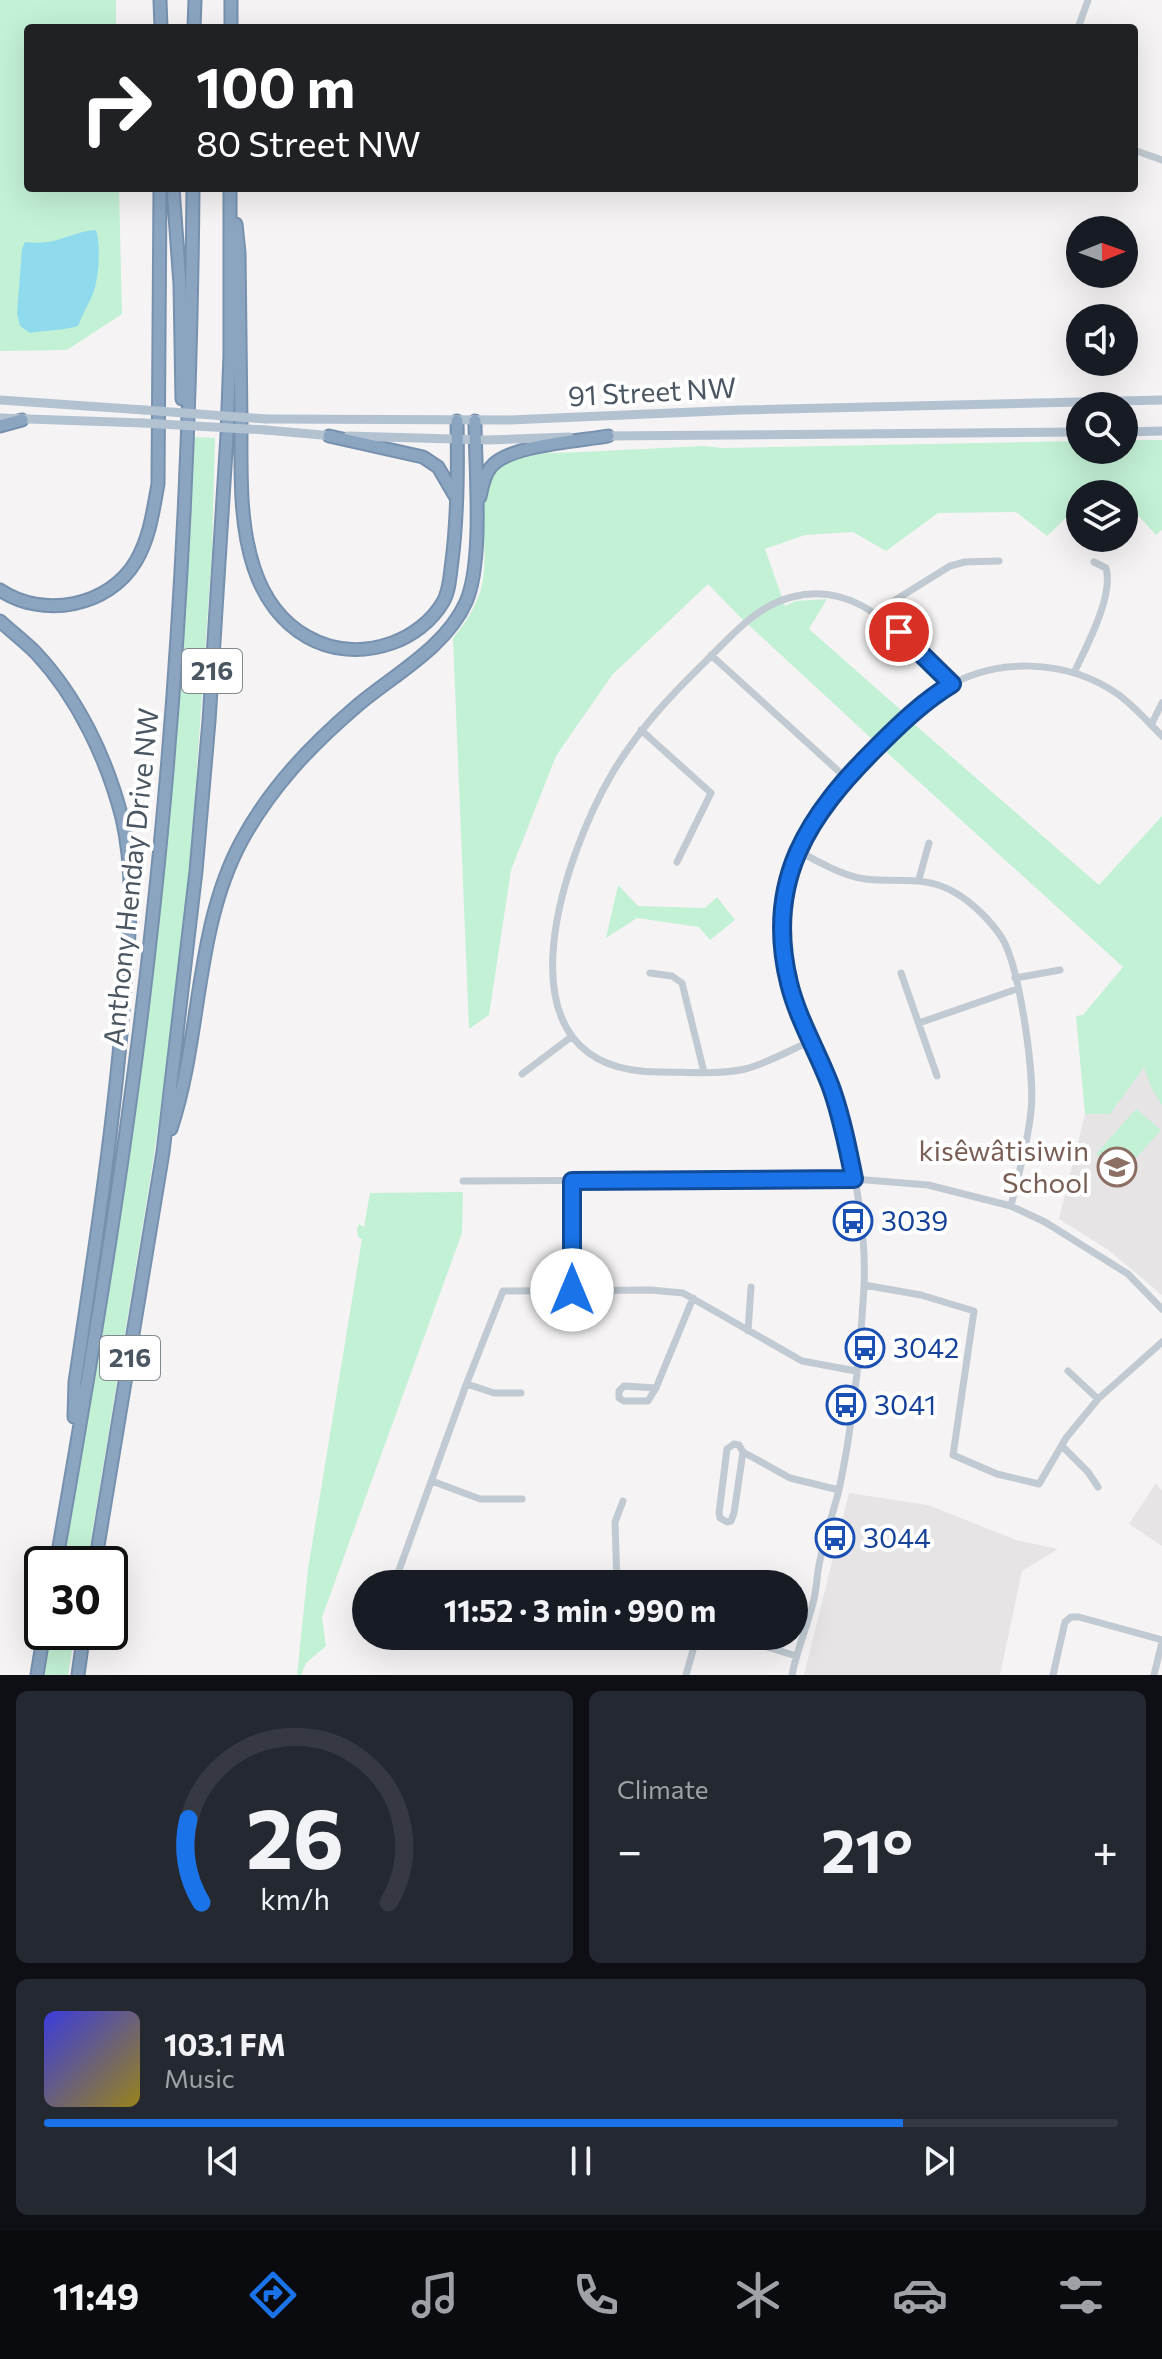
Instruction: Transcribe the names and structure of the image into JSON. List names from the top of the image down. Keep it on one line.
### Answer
{"streets":{"highway":["216","Anthony Henday Drive NW"],"main road":["91 Street NW"]},"places":{"school or university":["kisêwâtisiwin School"],"bus stop":["3039","3042","3041","3044"]},"north":"right","page":{"turn":["100 m","80 Street NW"],"limit":"30","trip":"11:52 · 3 min · 990 m","tile":"Climate","heat":["−","21°","+"],"song":["103.1 FM","Music"],"tabs":"11:49","gauge":["26","km/h"]}}
